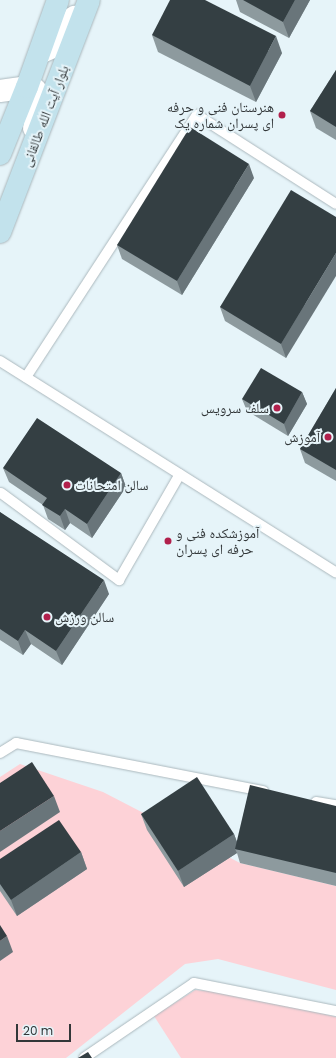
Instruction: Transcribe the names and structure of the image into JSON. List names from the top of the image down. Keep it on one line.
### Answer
{"streets":{"main road":["بلوار آیت الله طالقانی"]},"places":["هنرستان فنی و حرفه ای پسران شماره یک","سلف سرویس","آموزش","سالن امتحانات","آموزشکده فنی و حرفه ای پسران","سالن ورزش"],"scale_bar":"20 m"}
